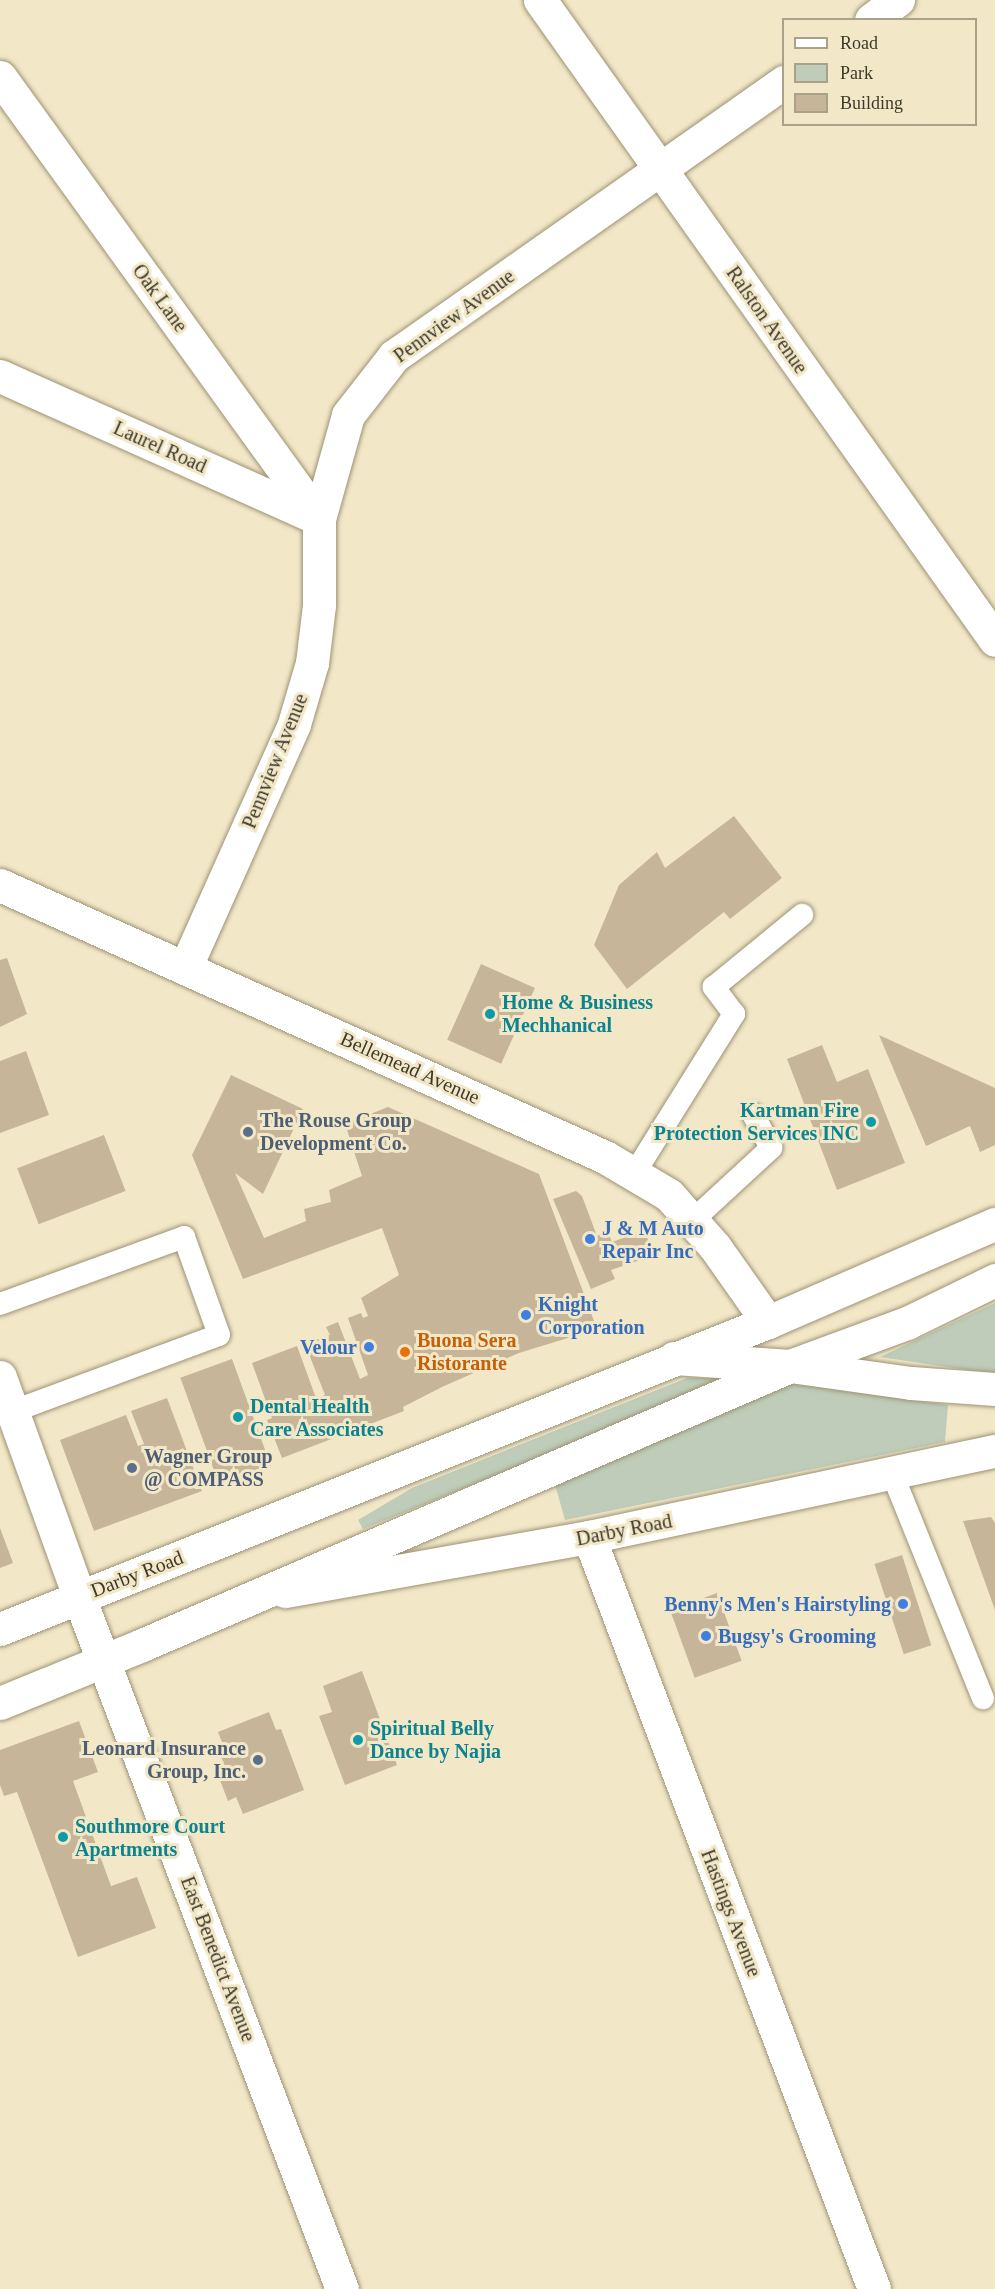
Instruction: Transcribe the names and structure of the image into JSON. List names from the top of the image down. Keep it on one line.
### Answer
{"streets":{"street":["Oak Lane","Pennview Avenue","Ralston Avenue","Laurel Road","Bellemead Avenue","Darby Road","Hastings Avenue","East Benedict Avenue"]},"crossings":[["Oak Lane","Pennview Avenue"],["Oak Lane","Laurel Road"],["Pennview Avenue","Ralston Avenue"],["Pennview Avenue","Laurel Road"],["Pennview Avenue","Bellemead Avenue"],["Bellemead Avenue","Darby Road"],["Darby Road","Hastings Avenue"],["Darby Road","East Benedict Avenue"]],"places":["Home & Business Mechhanical","Kartman Fire Protection Services INC","The Rouse Group Development Co.","J & M Auto Repair Inc","Knight Corporation","Velour","Buona Sera Ristorante","Dental Health Care Associates","Wagner Group @ COMPASS","Benny's Men's Hairstyling","Bugsy's Grooming","Spiritual Belly Dance by Najia","Leonard Insurance Group, Inc.","Southmore Court Apartments"],"legend":["Road","Park","Building"]}
